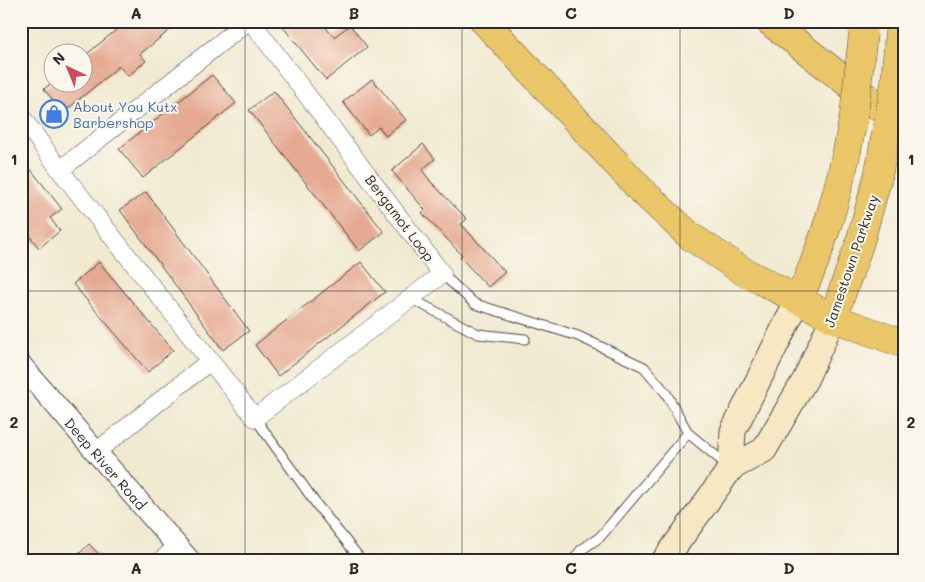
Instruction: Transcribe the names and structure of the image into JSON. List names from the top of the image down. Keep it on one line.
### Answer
{"streets":{"main road":["Jamestown Parkway"],"street":["Bergamot Loop","Deep River Road"]},"places":{"shop":["About You Kutx Barbershop"]},"north":"top left","grid":{"columns":["A","B","C","D"],"rows":["1","2"]}}
